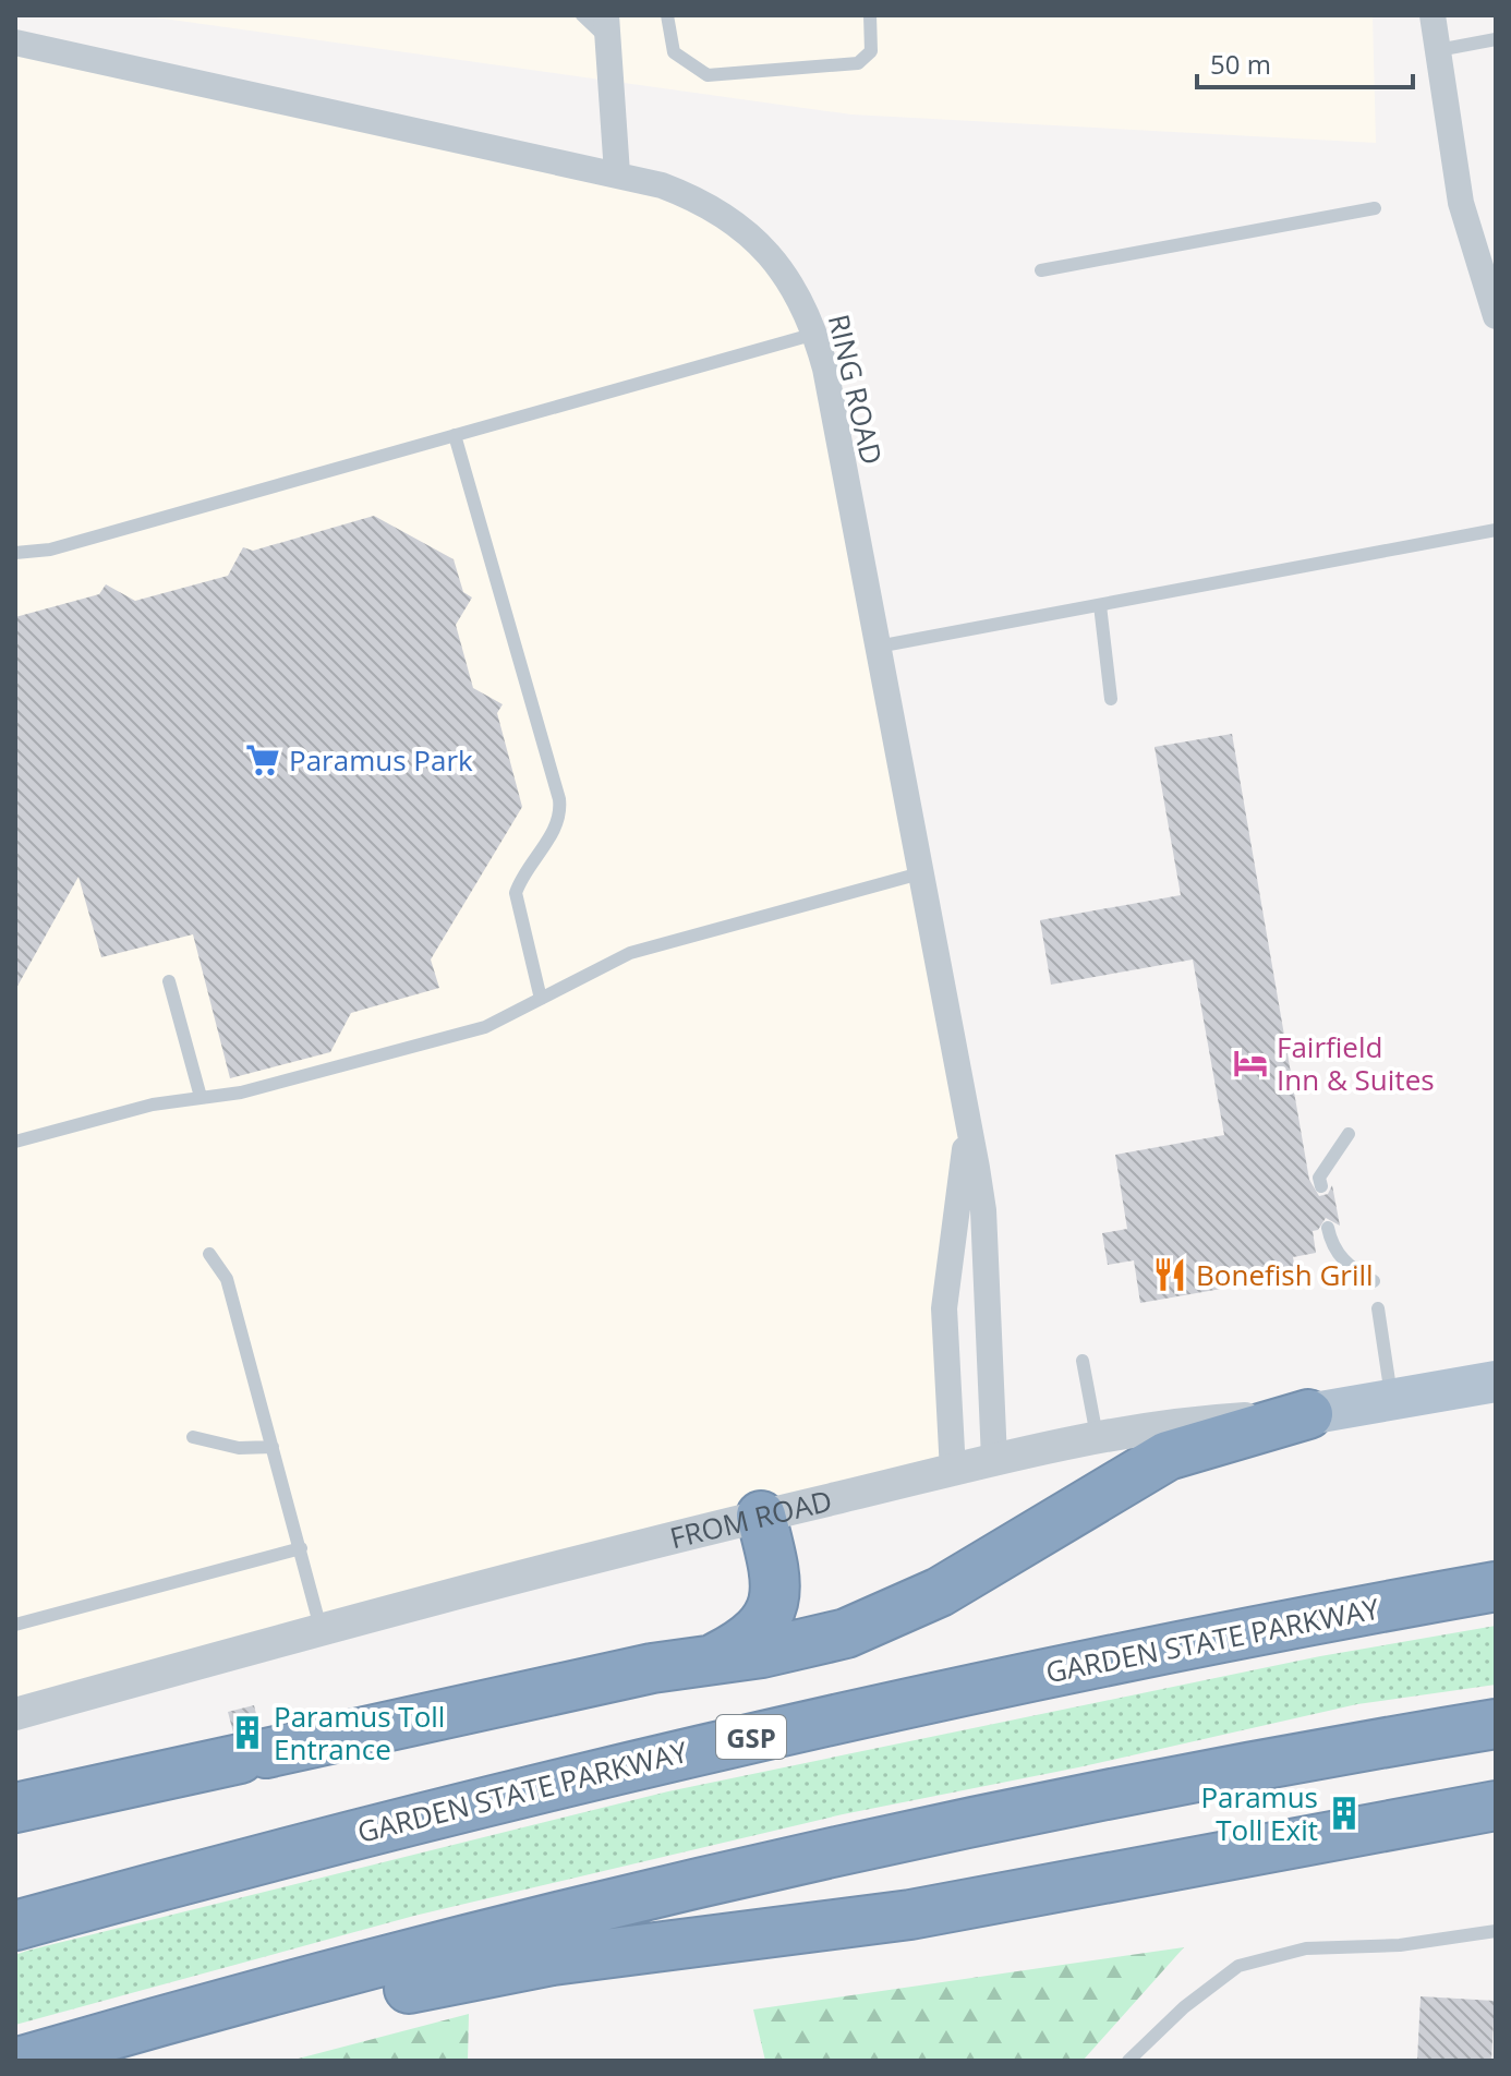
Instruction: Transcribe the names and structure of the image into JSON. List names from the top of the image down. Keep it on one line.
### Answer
{"streets":{"highway":["GARDEN STATE PARKWAY","GSP"],"main road":["FROM ROAD"],"street":["RING ROAD"]},"crossings":[["RING ROAD","FROM ROAD"]],"places":{"supermarket":["Paramus Park"],"hotel":["Fairfield Inn & Suites"],"restaurant":["Bonefish Grill"],"building":["Paramus Toll Entrance","Paramus Toll Exit"]},"scale_bar":"50 m"}
